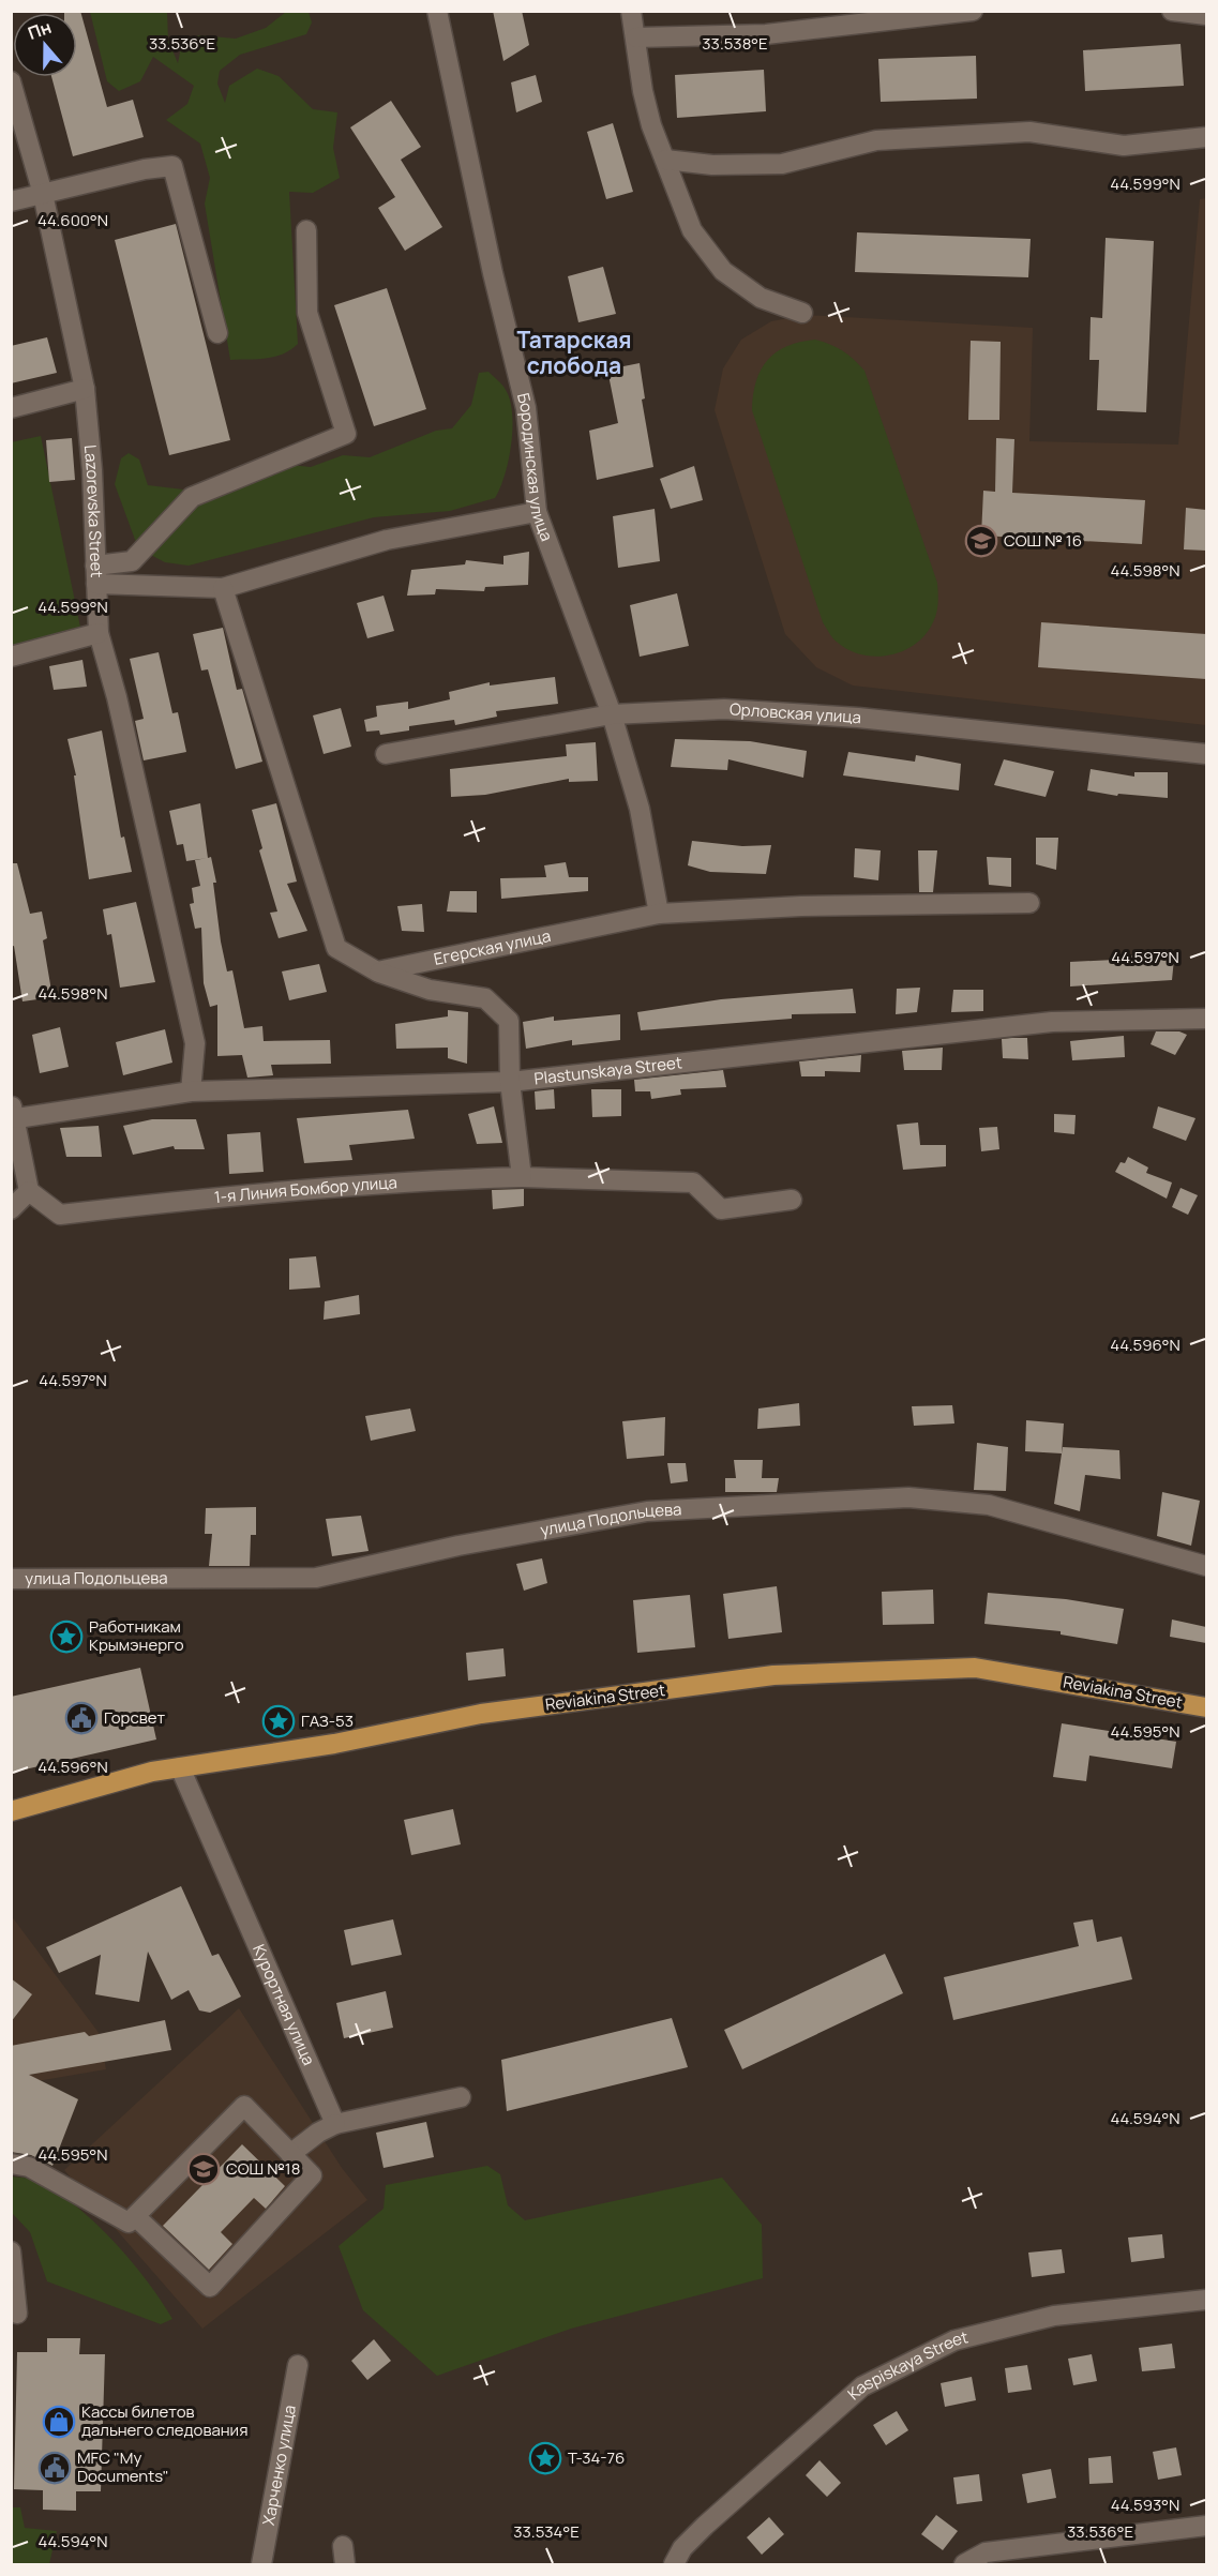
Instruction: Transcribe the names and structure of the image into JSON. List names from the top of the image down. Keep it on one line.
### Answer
{"streets":{"main road":["Reviakina Street"],"street":["Бородинская улица","Lazorevska Street","Орловская улица","Егерская улица","Plastunskaya Street","1-я Линия Бомбор улица","улица Подольцева","Курортная улица","Kaspiskaya Street","Харченко улица"]},"crossings":[["Бородинская улица","Орловская улица"],["Бородинская улица","Егерская улица"],["Lazorevska Street","Plastunskaya Street"],["Reviakina Street","Курортная улица"]],"districts":["Татарская слобода"],"places":{"school or university":["СОШ № 16","СОШ №18"],"place":["Работникам Крымэнерго","ГАЗ-53","Т-34-76"],"public building":["Горсвет","MFC \"My Documents\""],"shop":["Кассы билетов дальнего следования"]},"north":"top","coordinates":["33.536°E","33.538°E","44.599°N","44.600°N","44.598°N","44.597°N","44.596°N","44.595°N","44.594°N","44.593°N","33.534°E"]}
